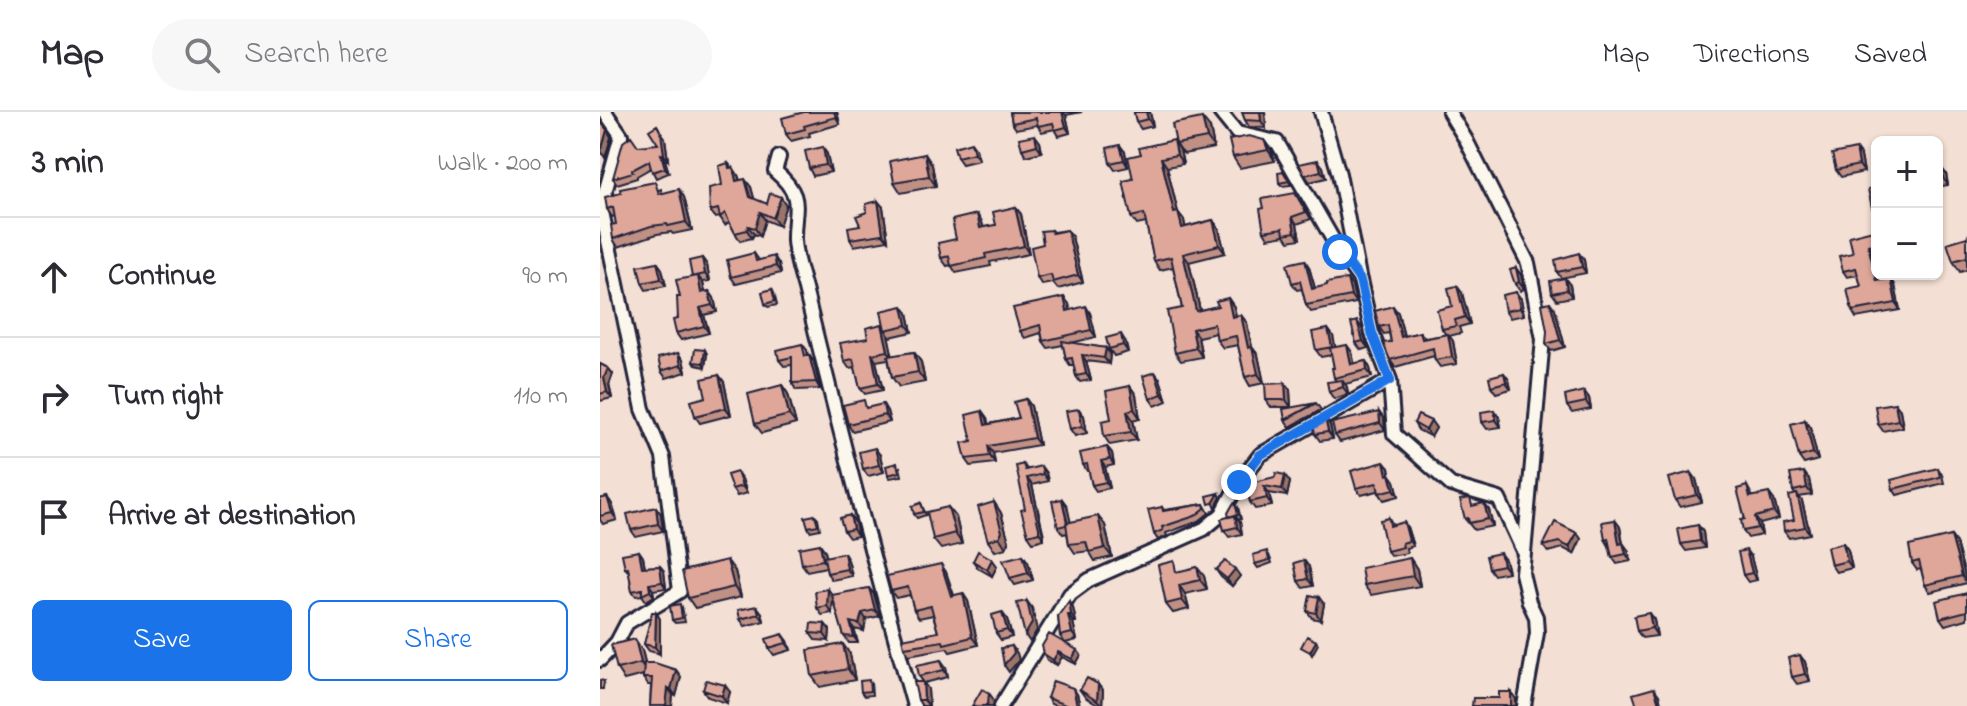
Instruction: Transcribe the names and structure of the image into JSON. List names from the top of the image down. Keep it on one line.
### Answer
{"page":{"header":"Map","search":"Search here","nav":["Map","Directions","Saved"],"heading":["3 min","Walk · 200 m"],"map_buttons":["+","−"],"list":[["Continue","90 m"],["Turn right","110 m"],"Arrive at destination"],"buttons":["Save","Share"]}}
